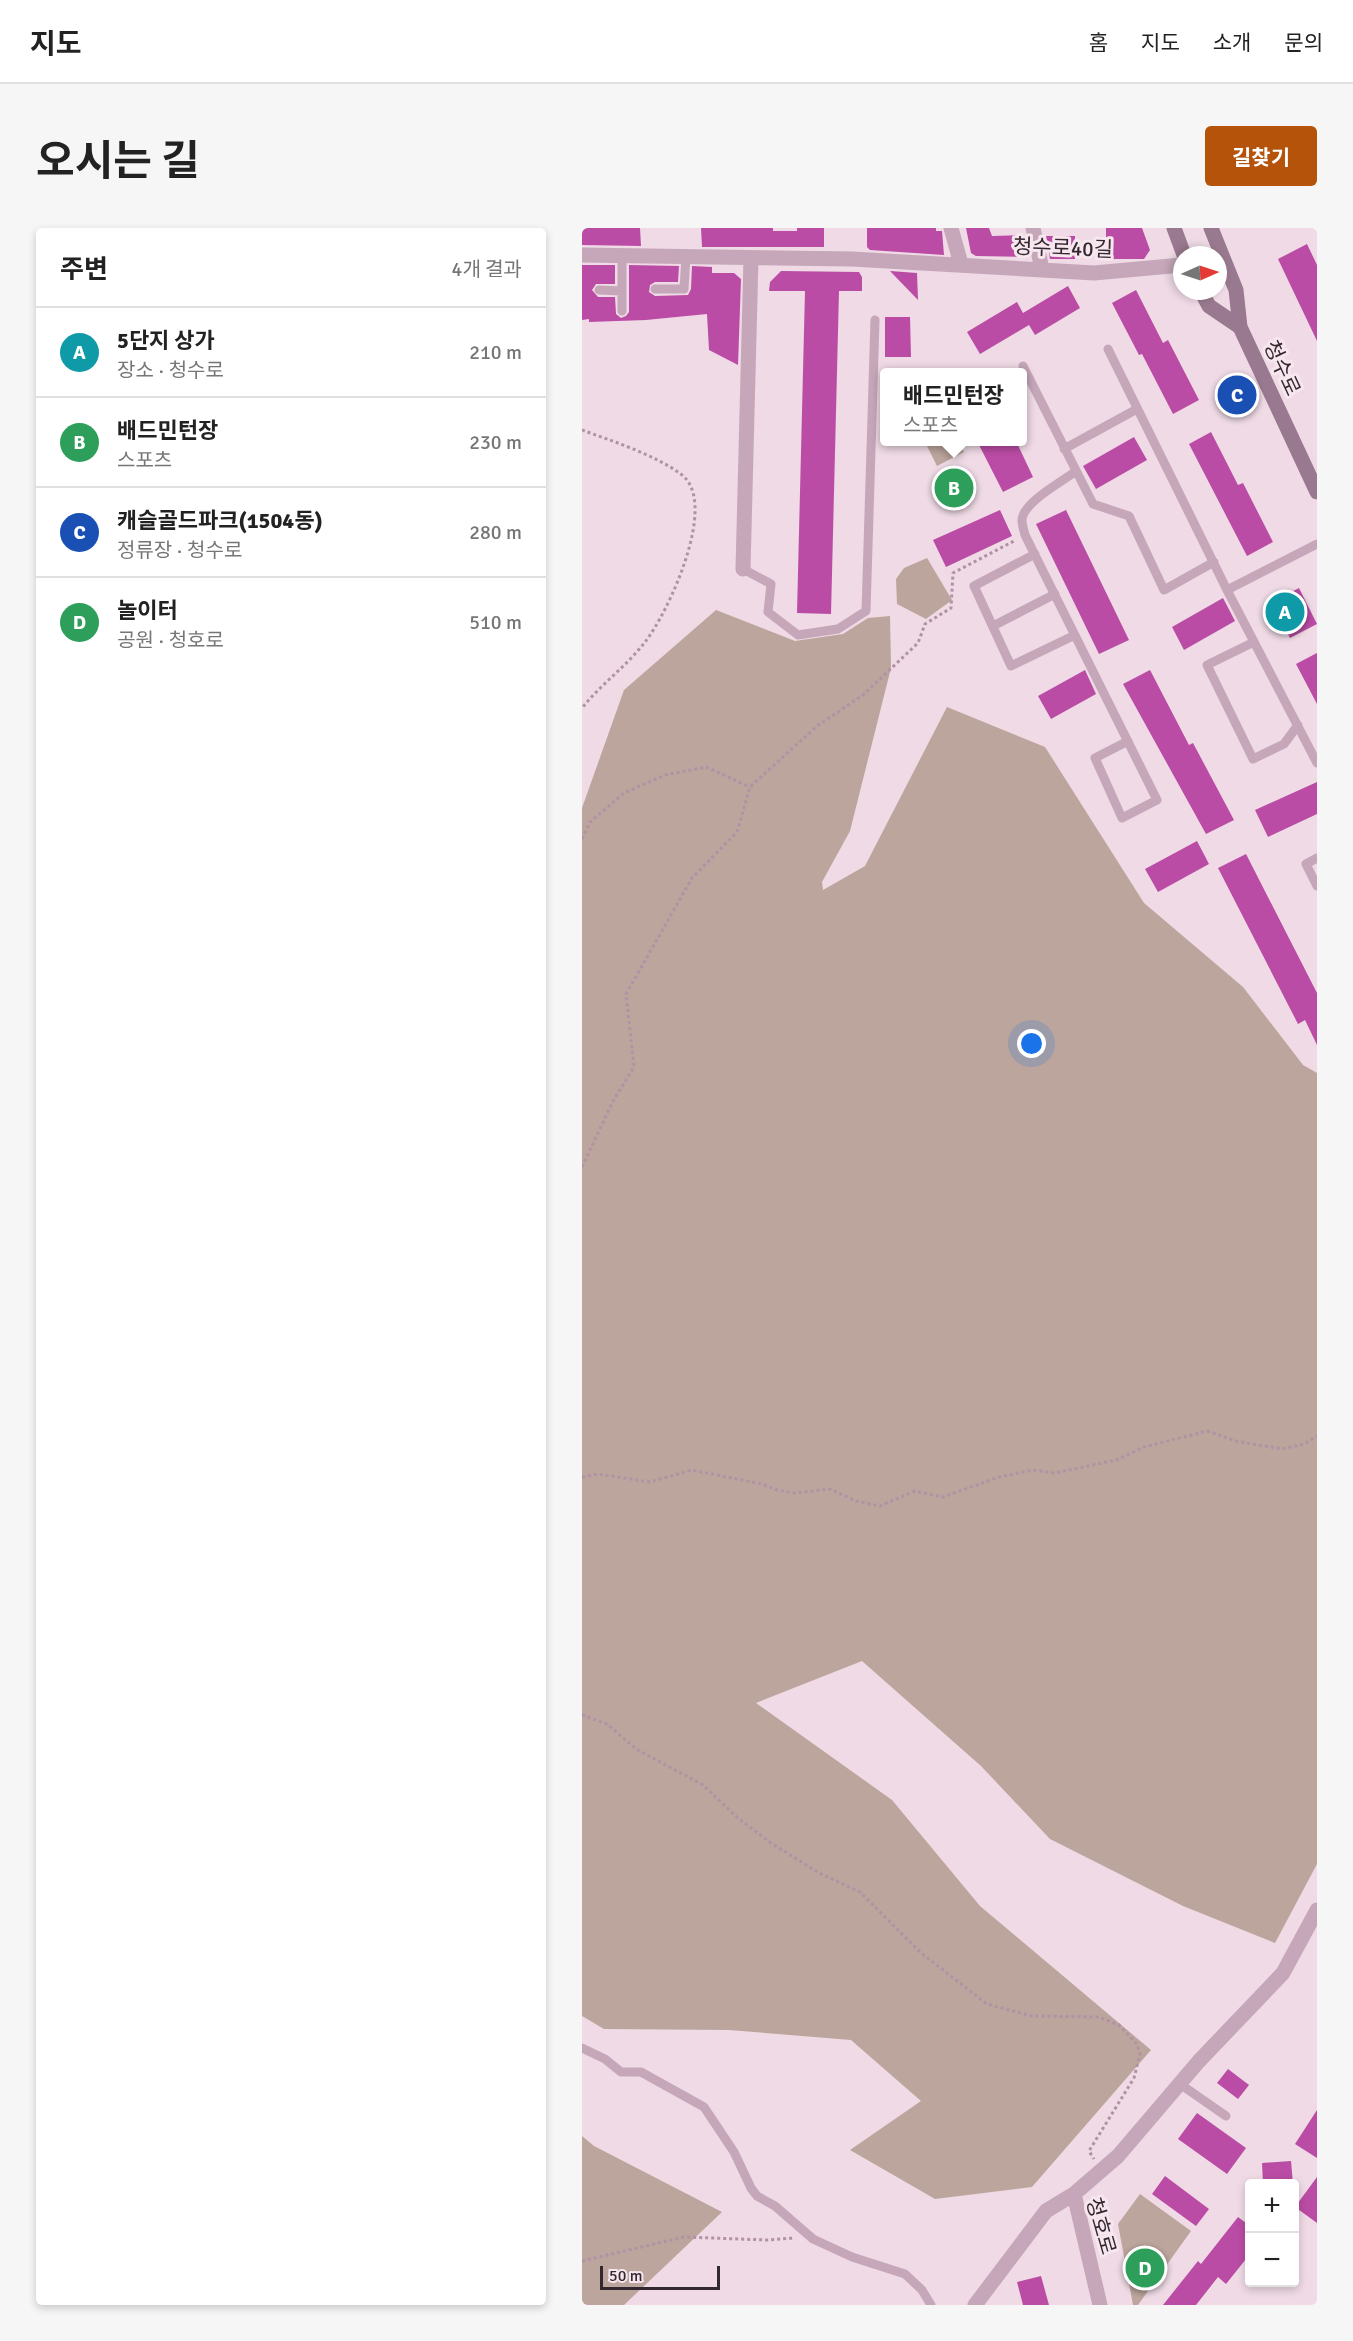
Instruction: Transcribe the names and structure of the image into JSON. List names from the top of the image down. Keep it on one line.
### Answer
{"streets":{"main road":["청수로"],"street":["청수로40길","청호로"]},"scale_bar":"50 m","north":"right","page":{"header":"지도","nav":["홈","지도","소개","문의"],"title":"오시는 길","buttons":"길찾기","heading":["주변","4개 결과"],"list":[{"mark":"A","name":"5단지 상가","note":"장소 · 청수로","value":"210 m"},{"mark":"B","name":"배드민턴장","note":"스포츠","value":"230 m"},{"mark":"C","name":"캐슬골드파크(1504동)","note":"정류장 · 청수로","value":"280 m"},{"mark":"D","name":"놀이터","note":"공원 · 청호로","value":"510 m"}],"popup":["배드민턴장","스포츠"],"pins":["C","B","A","D"],"map_buttons":["+","−"],"scale":"50 m"}}
